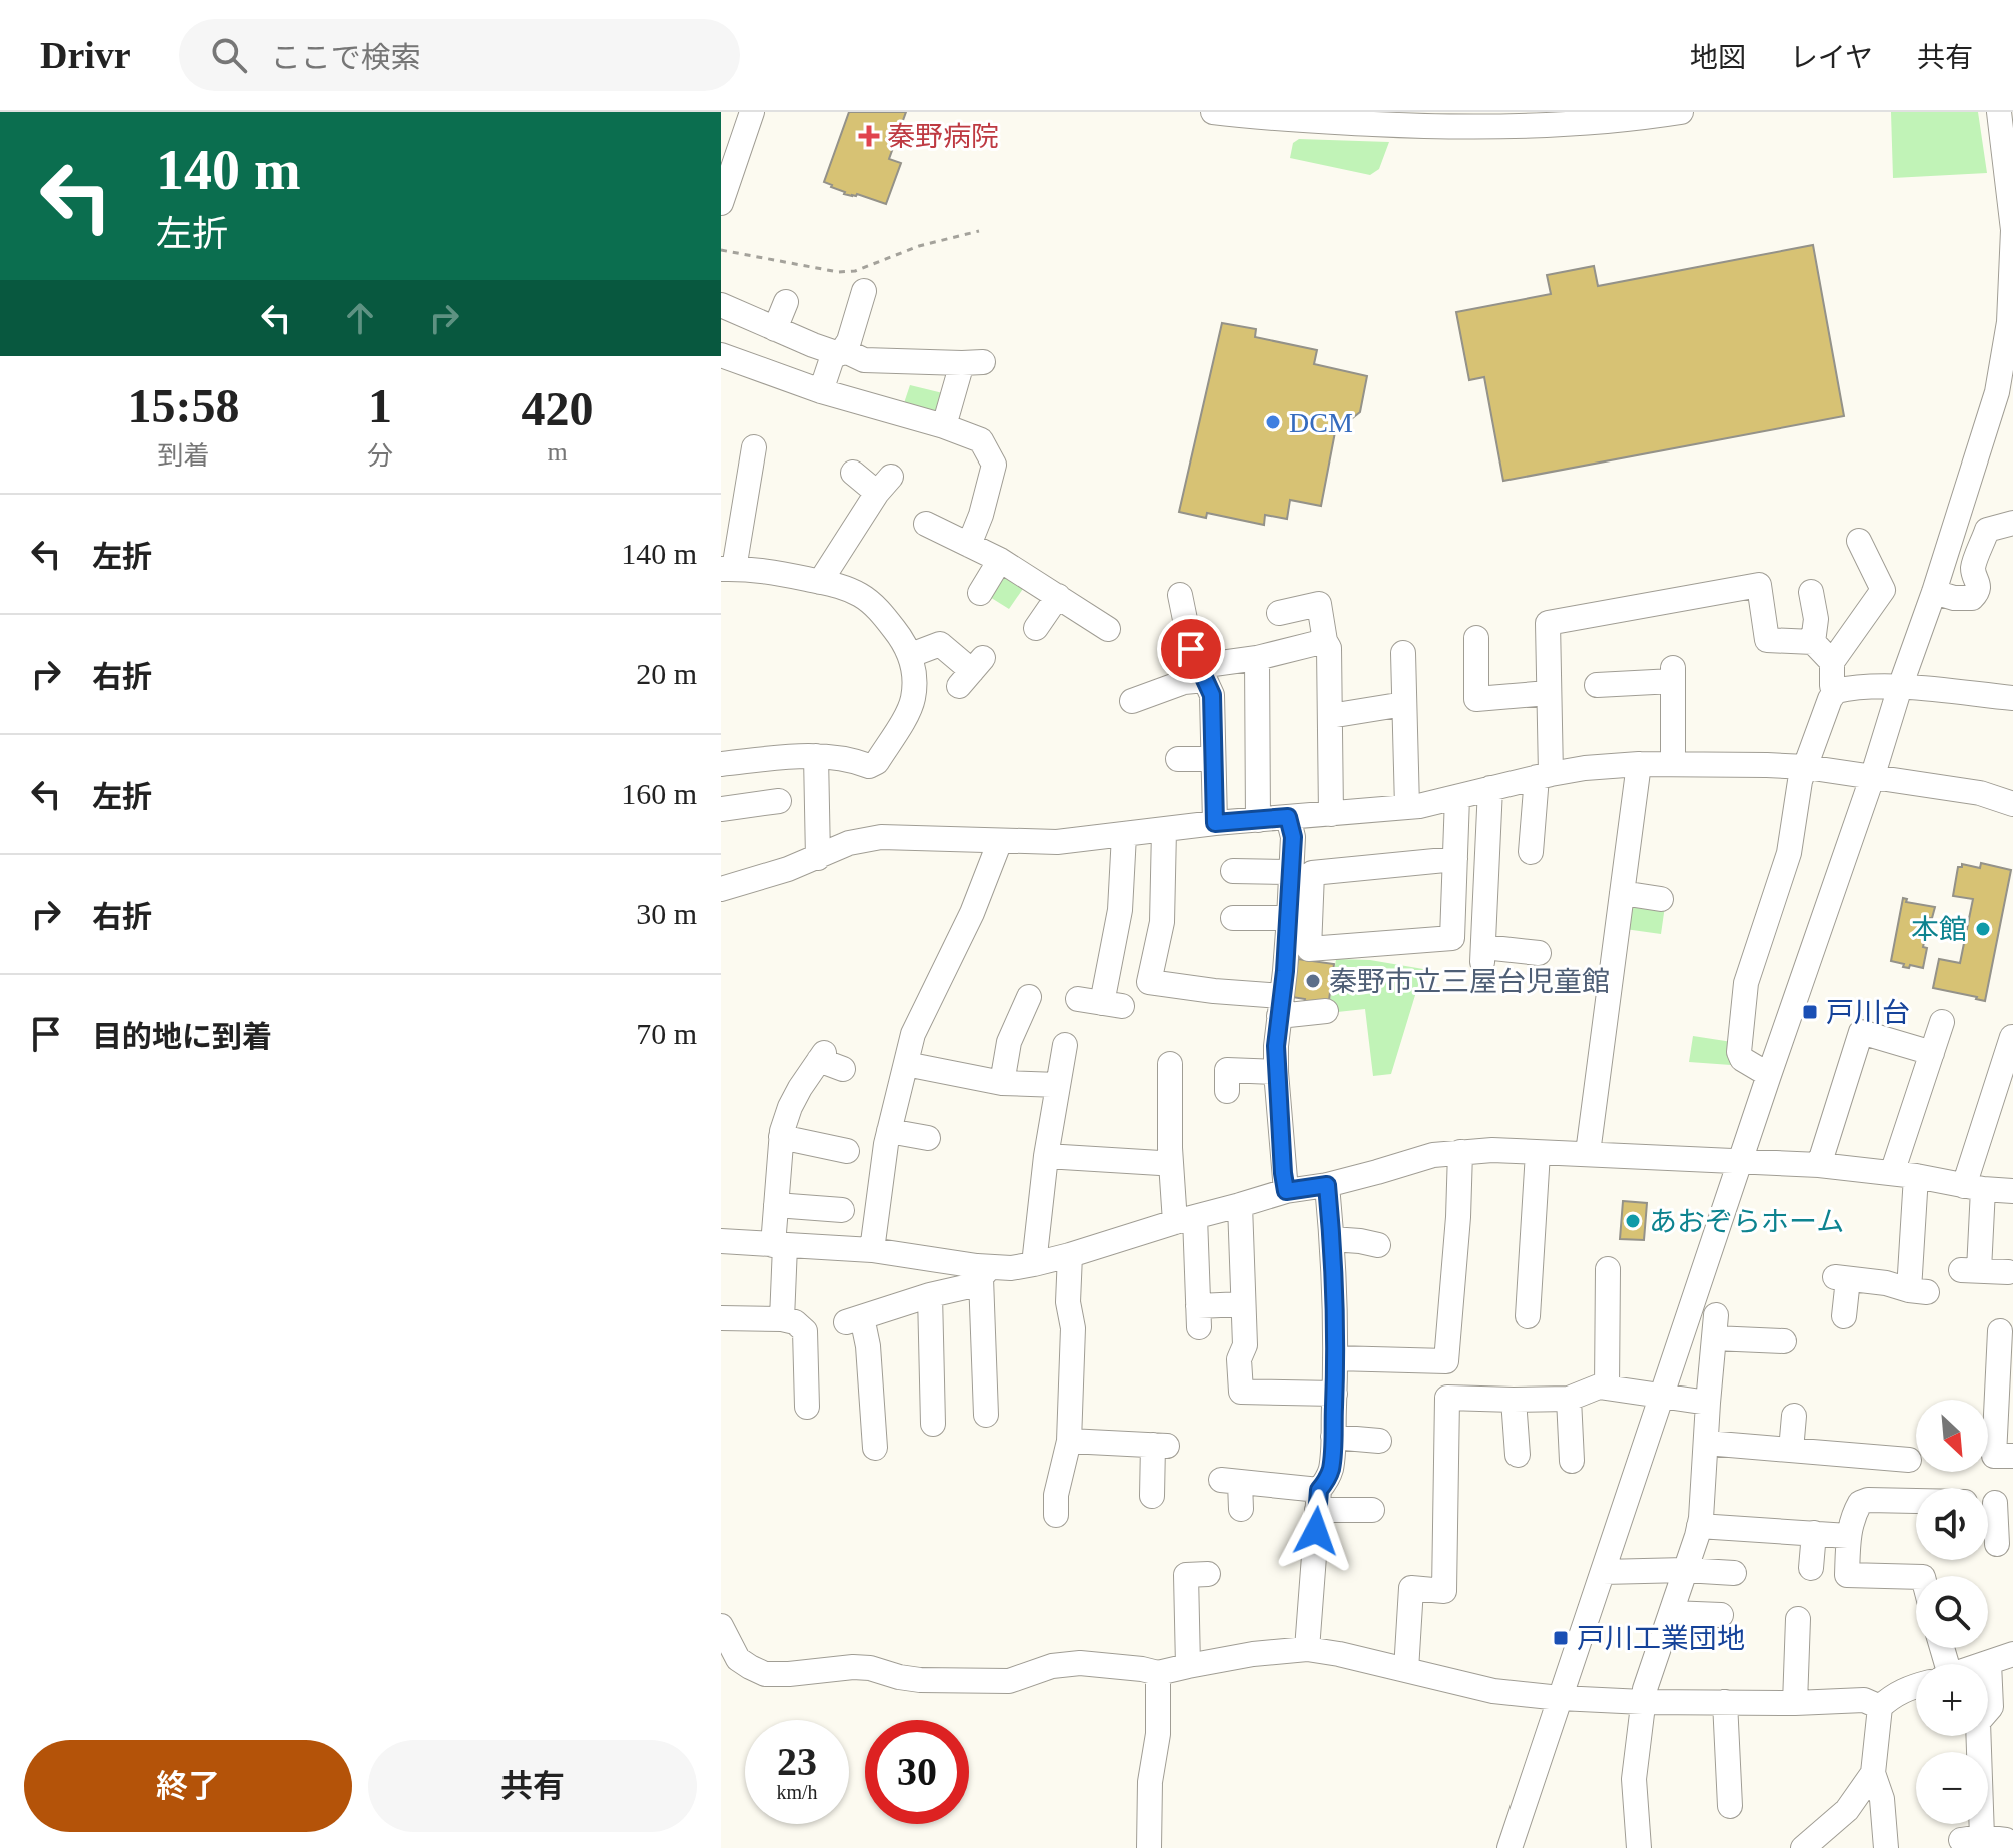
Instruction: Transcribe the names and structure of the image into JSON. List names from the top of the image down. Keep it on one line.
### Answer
{"places":{"health":["秦野病院"],"other":["DCM","本館","秦野市立三屋台児童館","あおぞらホーム"],"transit":["戸川台","戸川工業団地"]},"north":"bottom right","page":{"header":"Drivr","search":"ここで検索","nav":["地図","レイヤ","共有"],"turn":["140 m","左折"],"eta":["15:58","到着","1","分","420","m"],"list":[{"name":"左折","value":"140 m"},{"name":"右折","value":"20 m"},{"name":"左折","value":"160 m"},{"name":"右折","value":"30 m"},{"name":"目的地に到着","value":"70 m"}],"map_buttons":["+","−"],"speed":"23 km/h","limit":"30","buttons":["終了","共有"]}}
